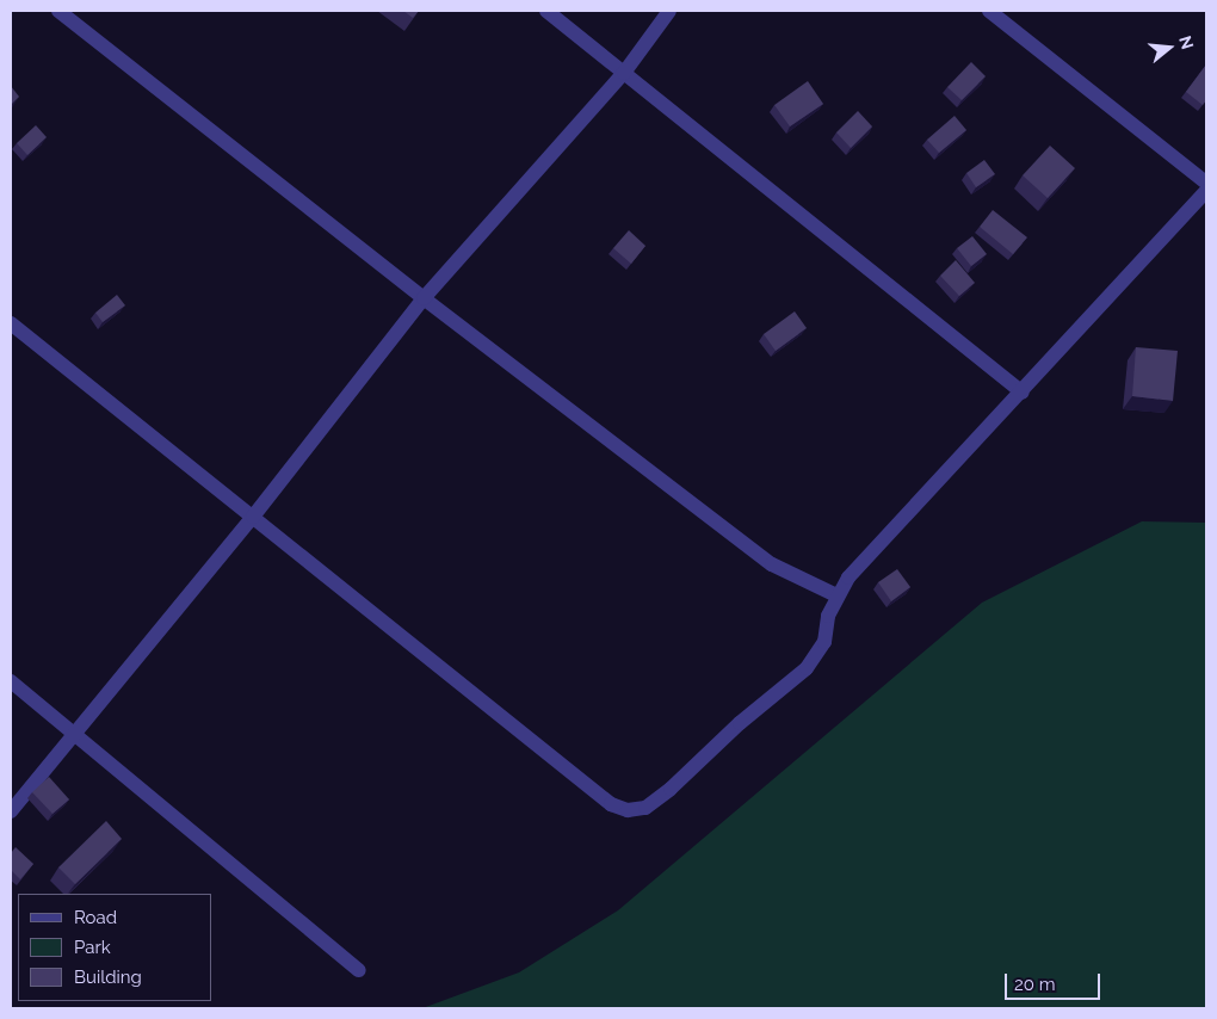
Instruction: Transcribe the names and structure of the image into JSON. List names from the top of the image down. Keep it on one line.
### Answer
{"legend":["Road","Park","Building"],"scale_bar":"20 m","north":"right"}
